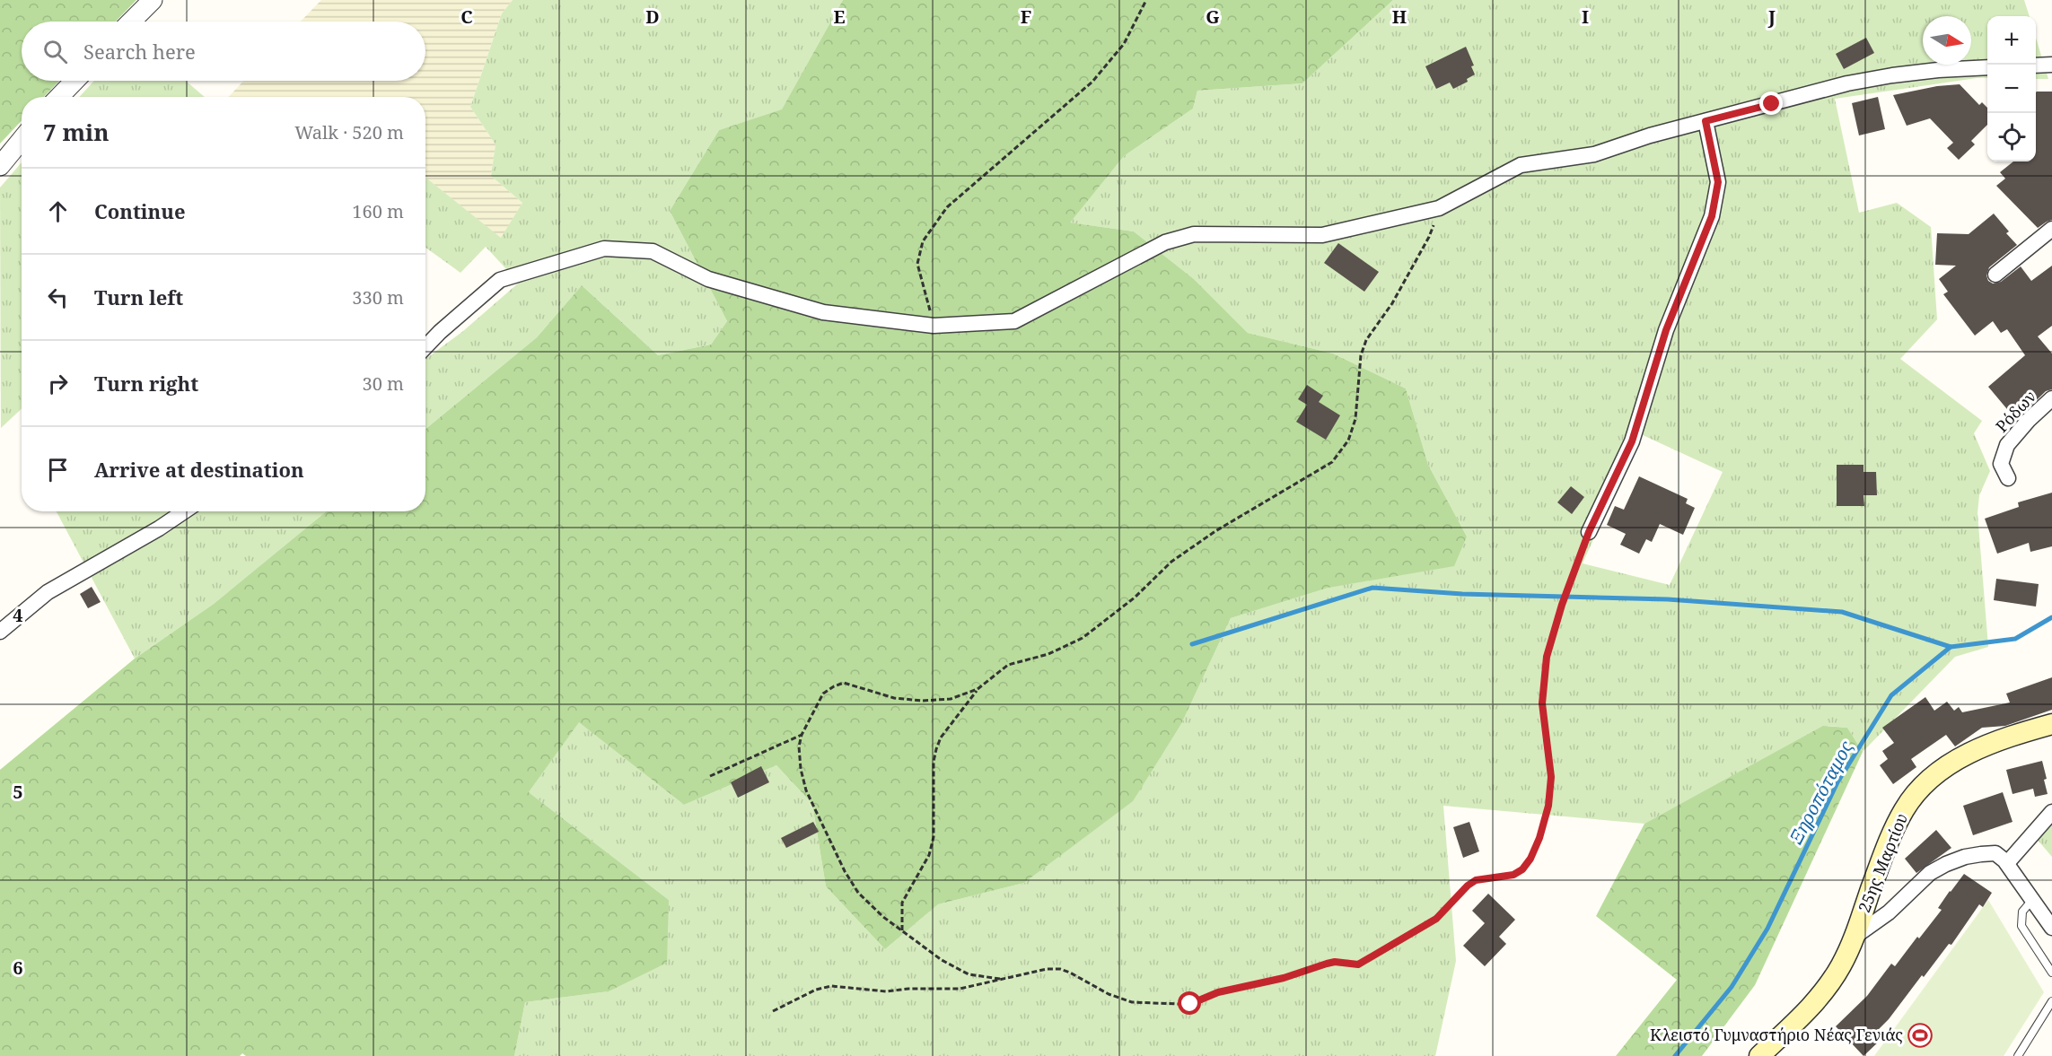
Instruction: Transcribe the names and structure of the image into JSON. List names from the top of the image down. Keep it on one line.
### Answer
{"streets":{"main road":["25ης Μαρτίου"],"street":["Ρόδων"]},"water":["Ξηροπόταμος"],"places":{"sports":["Κλειστό Γυμναστήριο Νέας Γενιάς"]},"north":"right","page":{"map_buttons":["+","−"],"search":"Search here","heading":["7 min","Walk · 520 m"],"list":[["Continue","160 m"],["Turn left","330 m"],["Turn right","30 m"],"Arrive at destination"]},"grid":{"columns":["C","D","E","F","G","H","I","J"],"rows":["4","5","6"]}}
